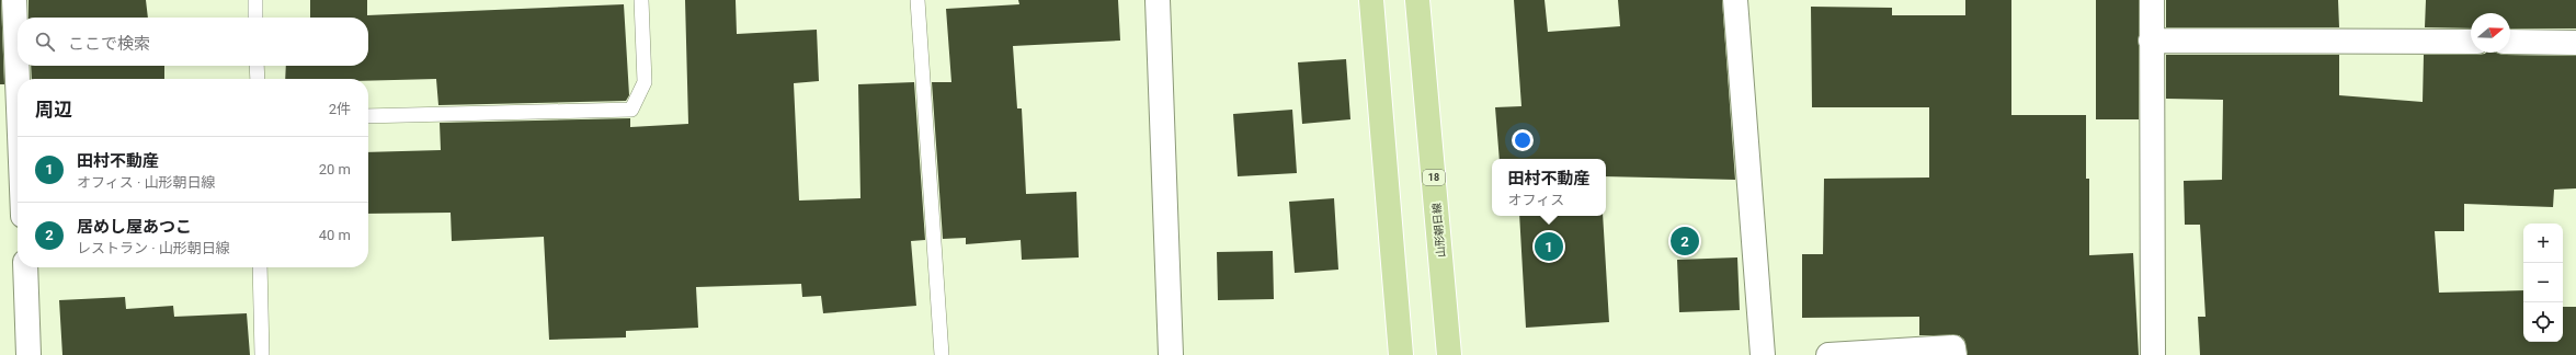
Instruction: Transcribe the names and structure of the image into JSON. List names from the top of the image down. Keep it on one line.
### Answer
{"streets":{"main road":["18","山形朝日線"]},"north":"right","page":{"search":"ここで検索","heading":["周辺","2件"],"list":[{"mark":"1","name":"田村不動産","note":"オフィス · 山形朝日線","value":"20 m"},{"mark":"2","name":"居めし屋あつこ","note":"レストラン · 山形朝日線","value":"40 m"}],"popup":["田村不動産","オフィス"],"map_buttons":["+","−"],"pins":["2","1"]}}
